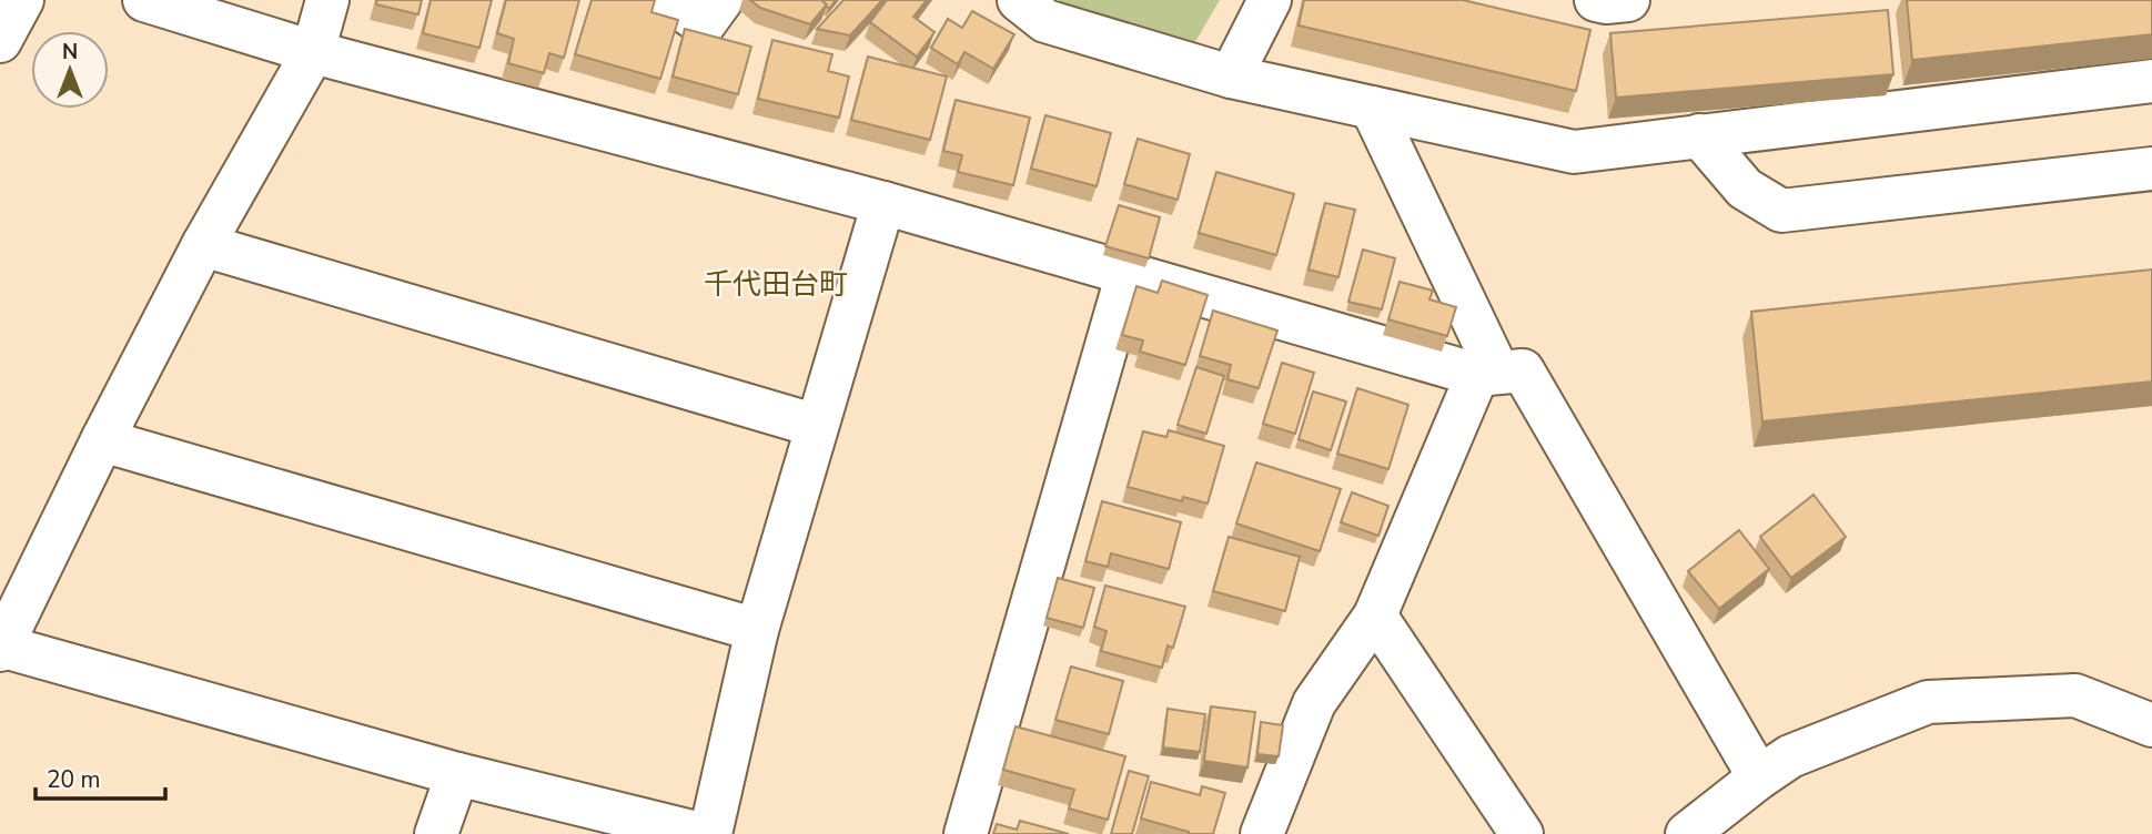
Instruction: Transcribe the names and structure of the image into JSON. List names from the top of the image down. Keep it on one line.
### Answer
{"districts":["千代田台町"],"scale_bar":"20 m","north":"top"}
